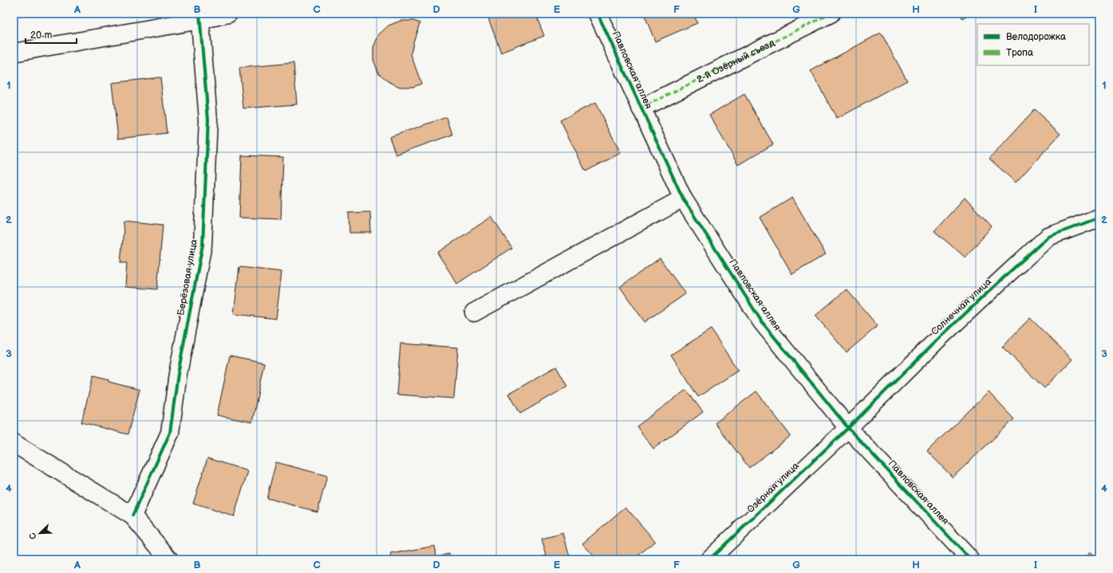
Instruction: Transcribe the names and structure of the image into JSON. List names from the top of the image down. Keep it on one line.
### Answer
{"streets":{"street":["2-й Озёрный съезд","Павловская аллея","Берёзовая улица","Солнечная улица","Озёрная улица"]},"crossings":[["2-й Озёрный съезд","Павловская аллея"],["Павловская аллея","Солнечная улица"],["Павловская аллея","Озёрная улица"],["Солнечная улица","Озёрная улица"]],"legend":["Велодорожка","Тропа"],"scale_bar":"20 m","north":"bottom left","grid":{"columns":["A","B","C","D","E","F","G","H","I"],"rows":["1","2","3","4"]}}
